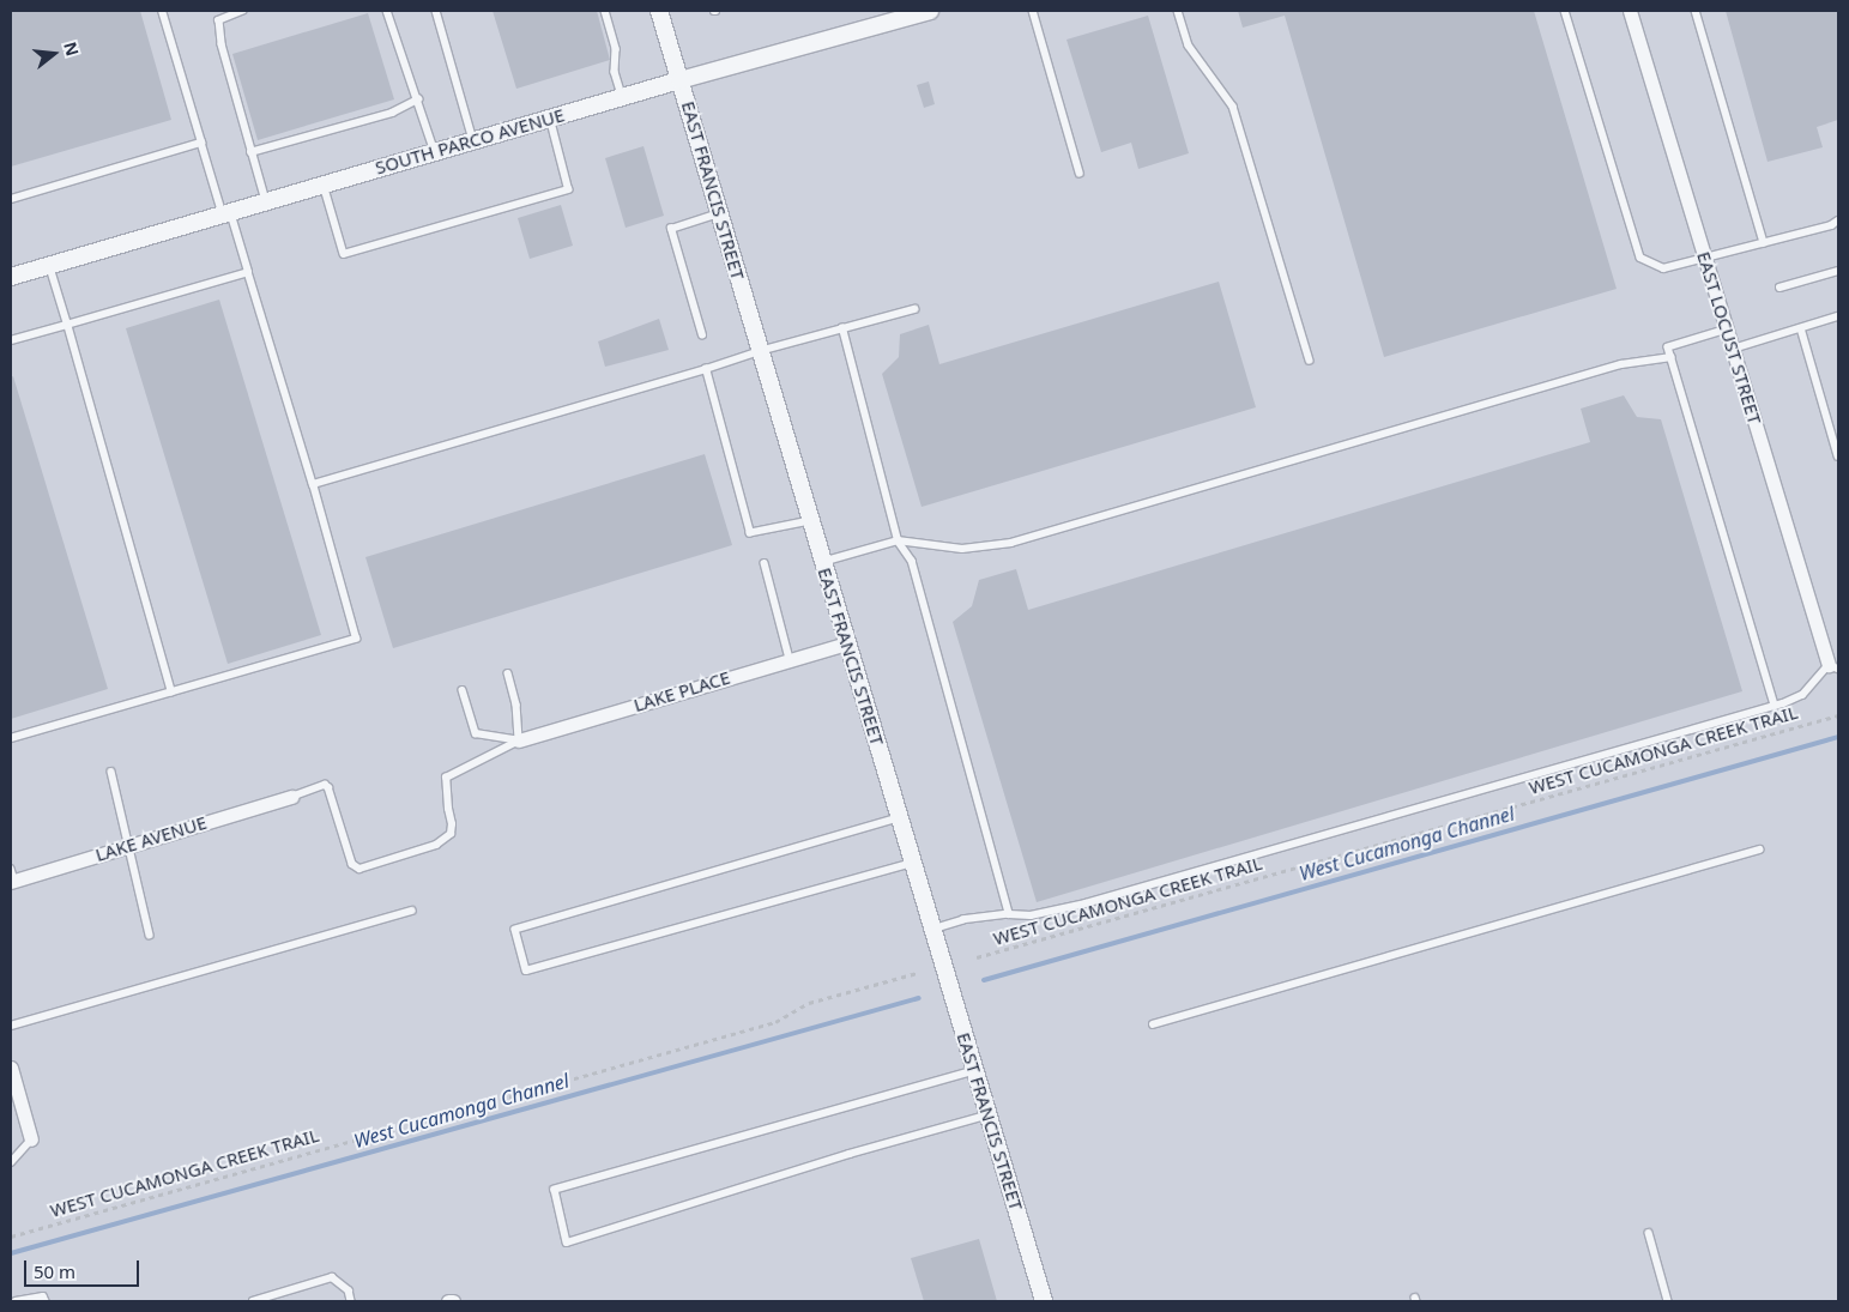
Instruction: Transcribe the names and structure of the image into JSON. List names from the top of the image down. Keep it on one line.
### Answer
{"streets":{"street":["SOUTH PARCO AVENUE","EAST FRANCIS STREET","EAST LOCUST STREET","LAKE PLACE","LAKE AVENUE"],"path":["WEST CUCAMONGA CREEK TRAIL"]},"crossings":[["SOUTH PARCO AVENUE","EAST FRANCIS STREET"],["EAST FRANCIS STREET","LAKE PLACE"]],"water":["West Cucamonga Channel"],"scale_bar":"50 m","north":"right"}
